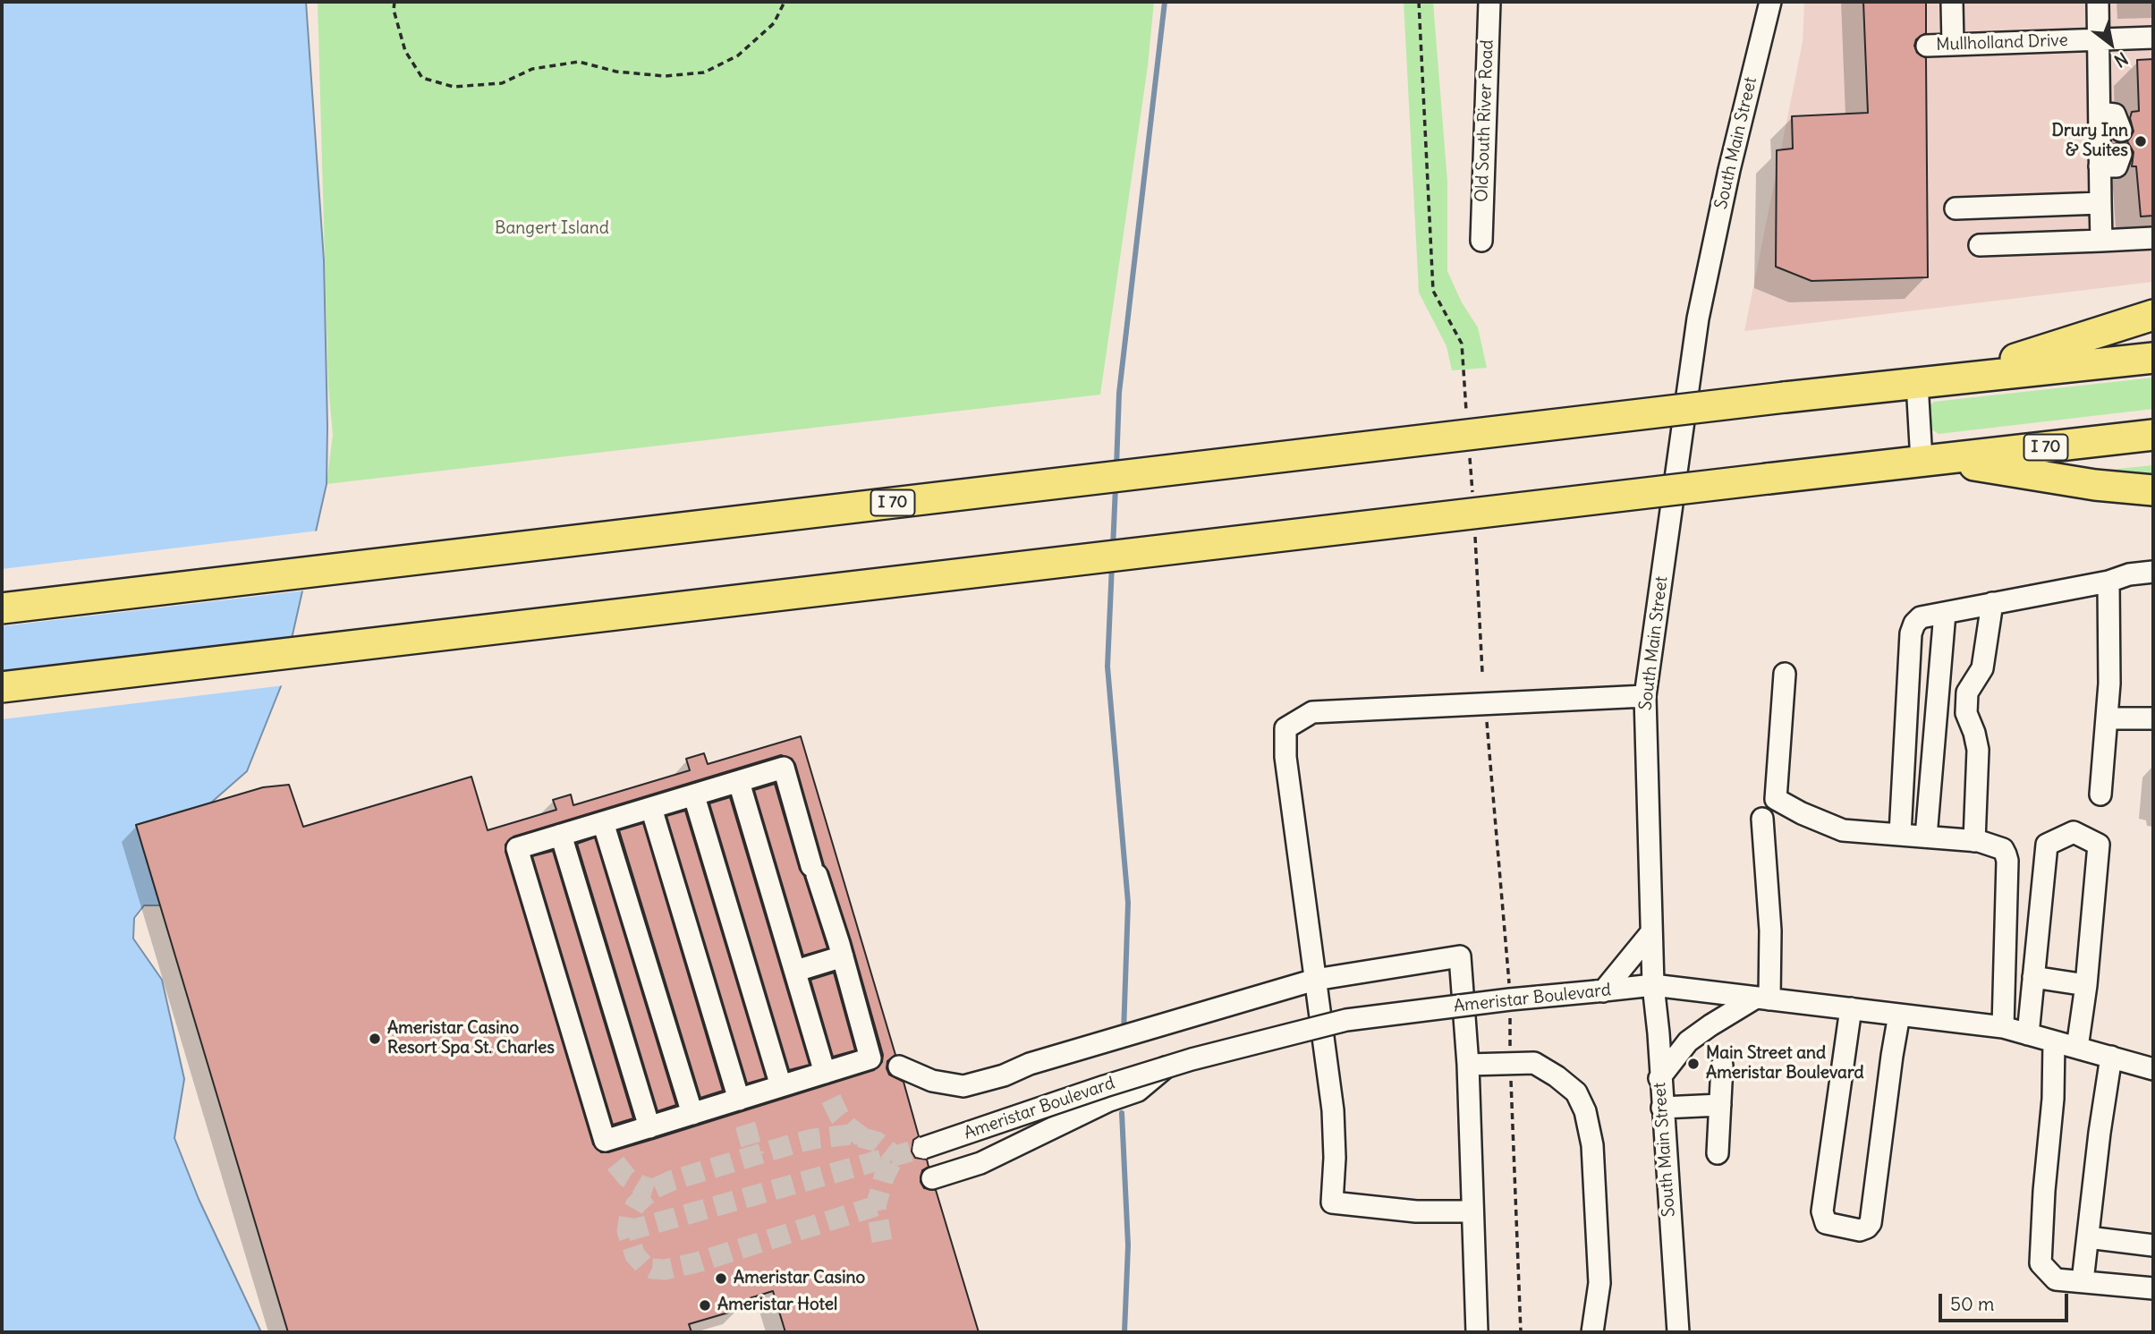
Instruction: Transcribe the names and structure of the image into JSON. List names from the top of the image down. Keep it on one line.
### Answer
{"streets":{"highway":["I 70"],"street":["Mullholland Drive","Old South River Road","South Main Street","Ameristar Boulevard"]},"crossings":[["South Main Street","Ameristar Boulevard"]],"parks":["Bangert Island"],"places":["Drury Inn & Suites","Ameristar Casino Resort Spa St. Charles","Main Street and Ameristar Boulevard","Ameristar Casino","Ameristar Hotel"],"scale_bar":"50 m","north":"bottom right"}
